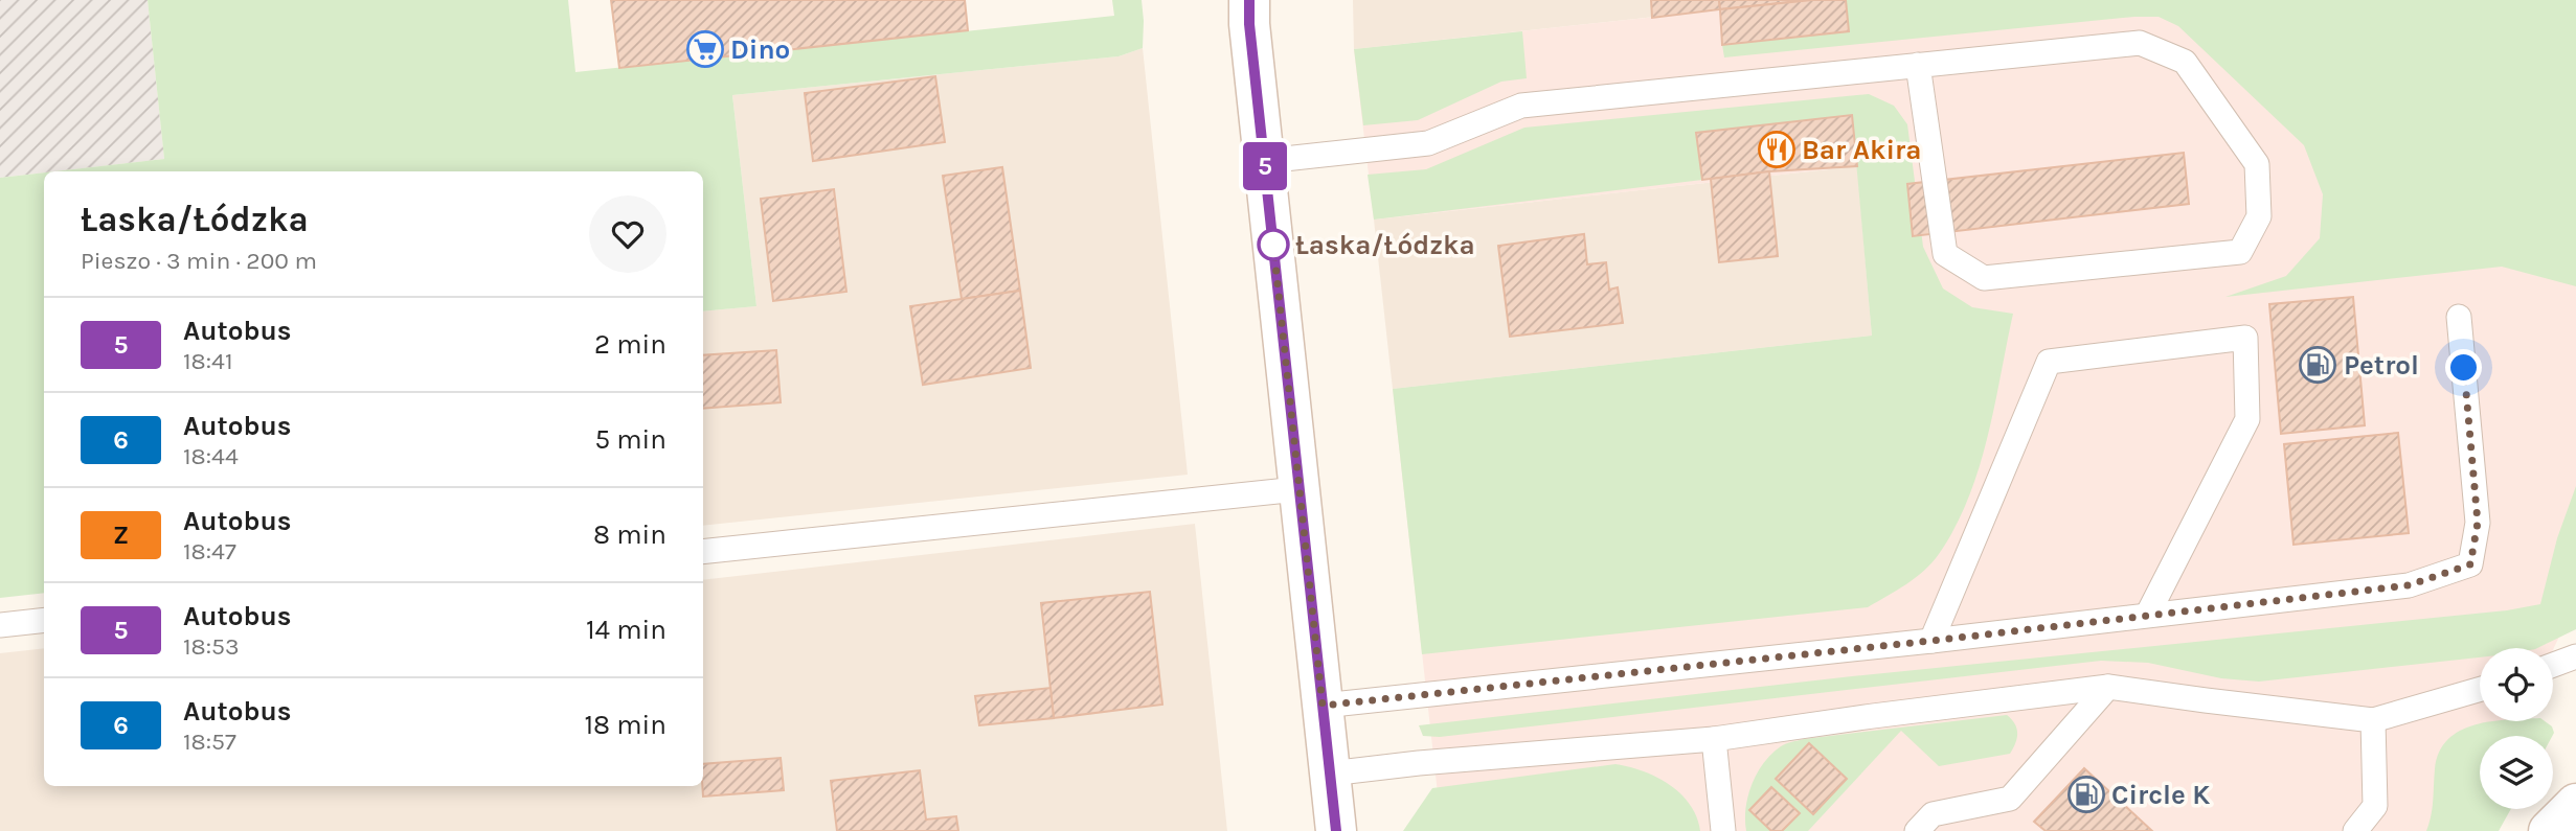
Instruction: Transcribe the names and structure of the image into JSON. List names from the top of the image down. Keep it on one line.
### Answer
{"places":{"supermarket":["Dino"],"restaurant":["Bar Akira"],"other":["Łaska/Łódzka"],"fuel station":["Petrol","Circle K"]},"lines":["bus line 5"],"page":{"on_map":"5","heading":["Łaska/Łódzka","Pieszo · 3 min · 200 m"],"list":[{"mark":"5","name":"Autobus","note":"18:41","value":"2 min"},{"mark":"6","name":"Autobus","note":"18:44","value":"5 min"},{"mark":"Z","name":"Autobus","note":"18:47","value":"8 min"},{"mark":"5","name":"Autobus","note":"18:53","value":"14 min"},{"mark":"6","name":"Autobus","note":"18:57","value":"18 min"}]}}
